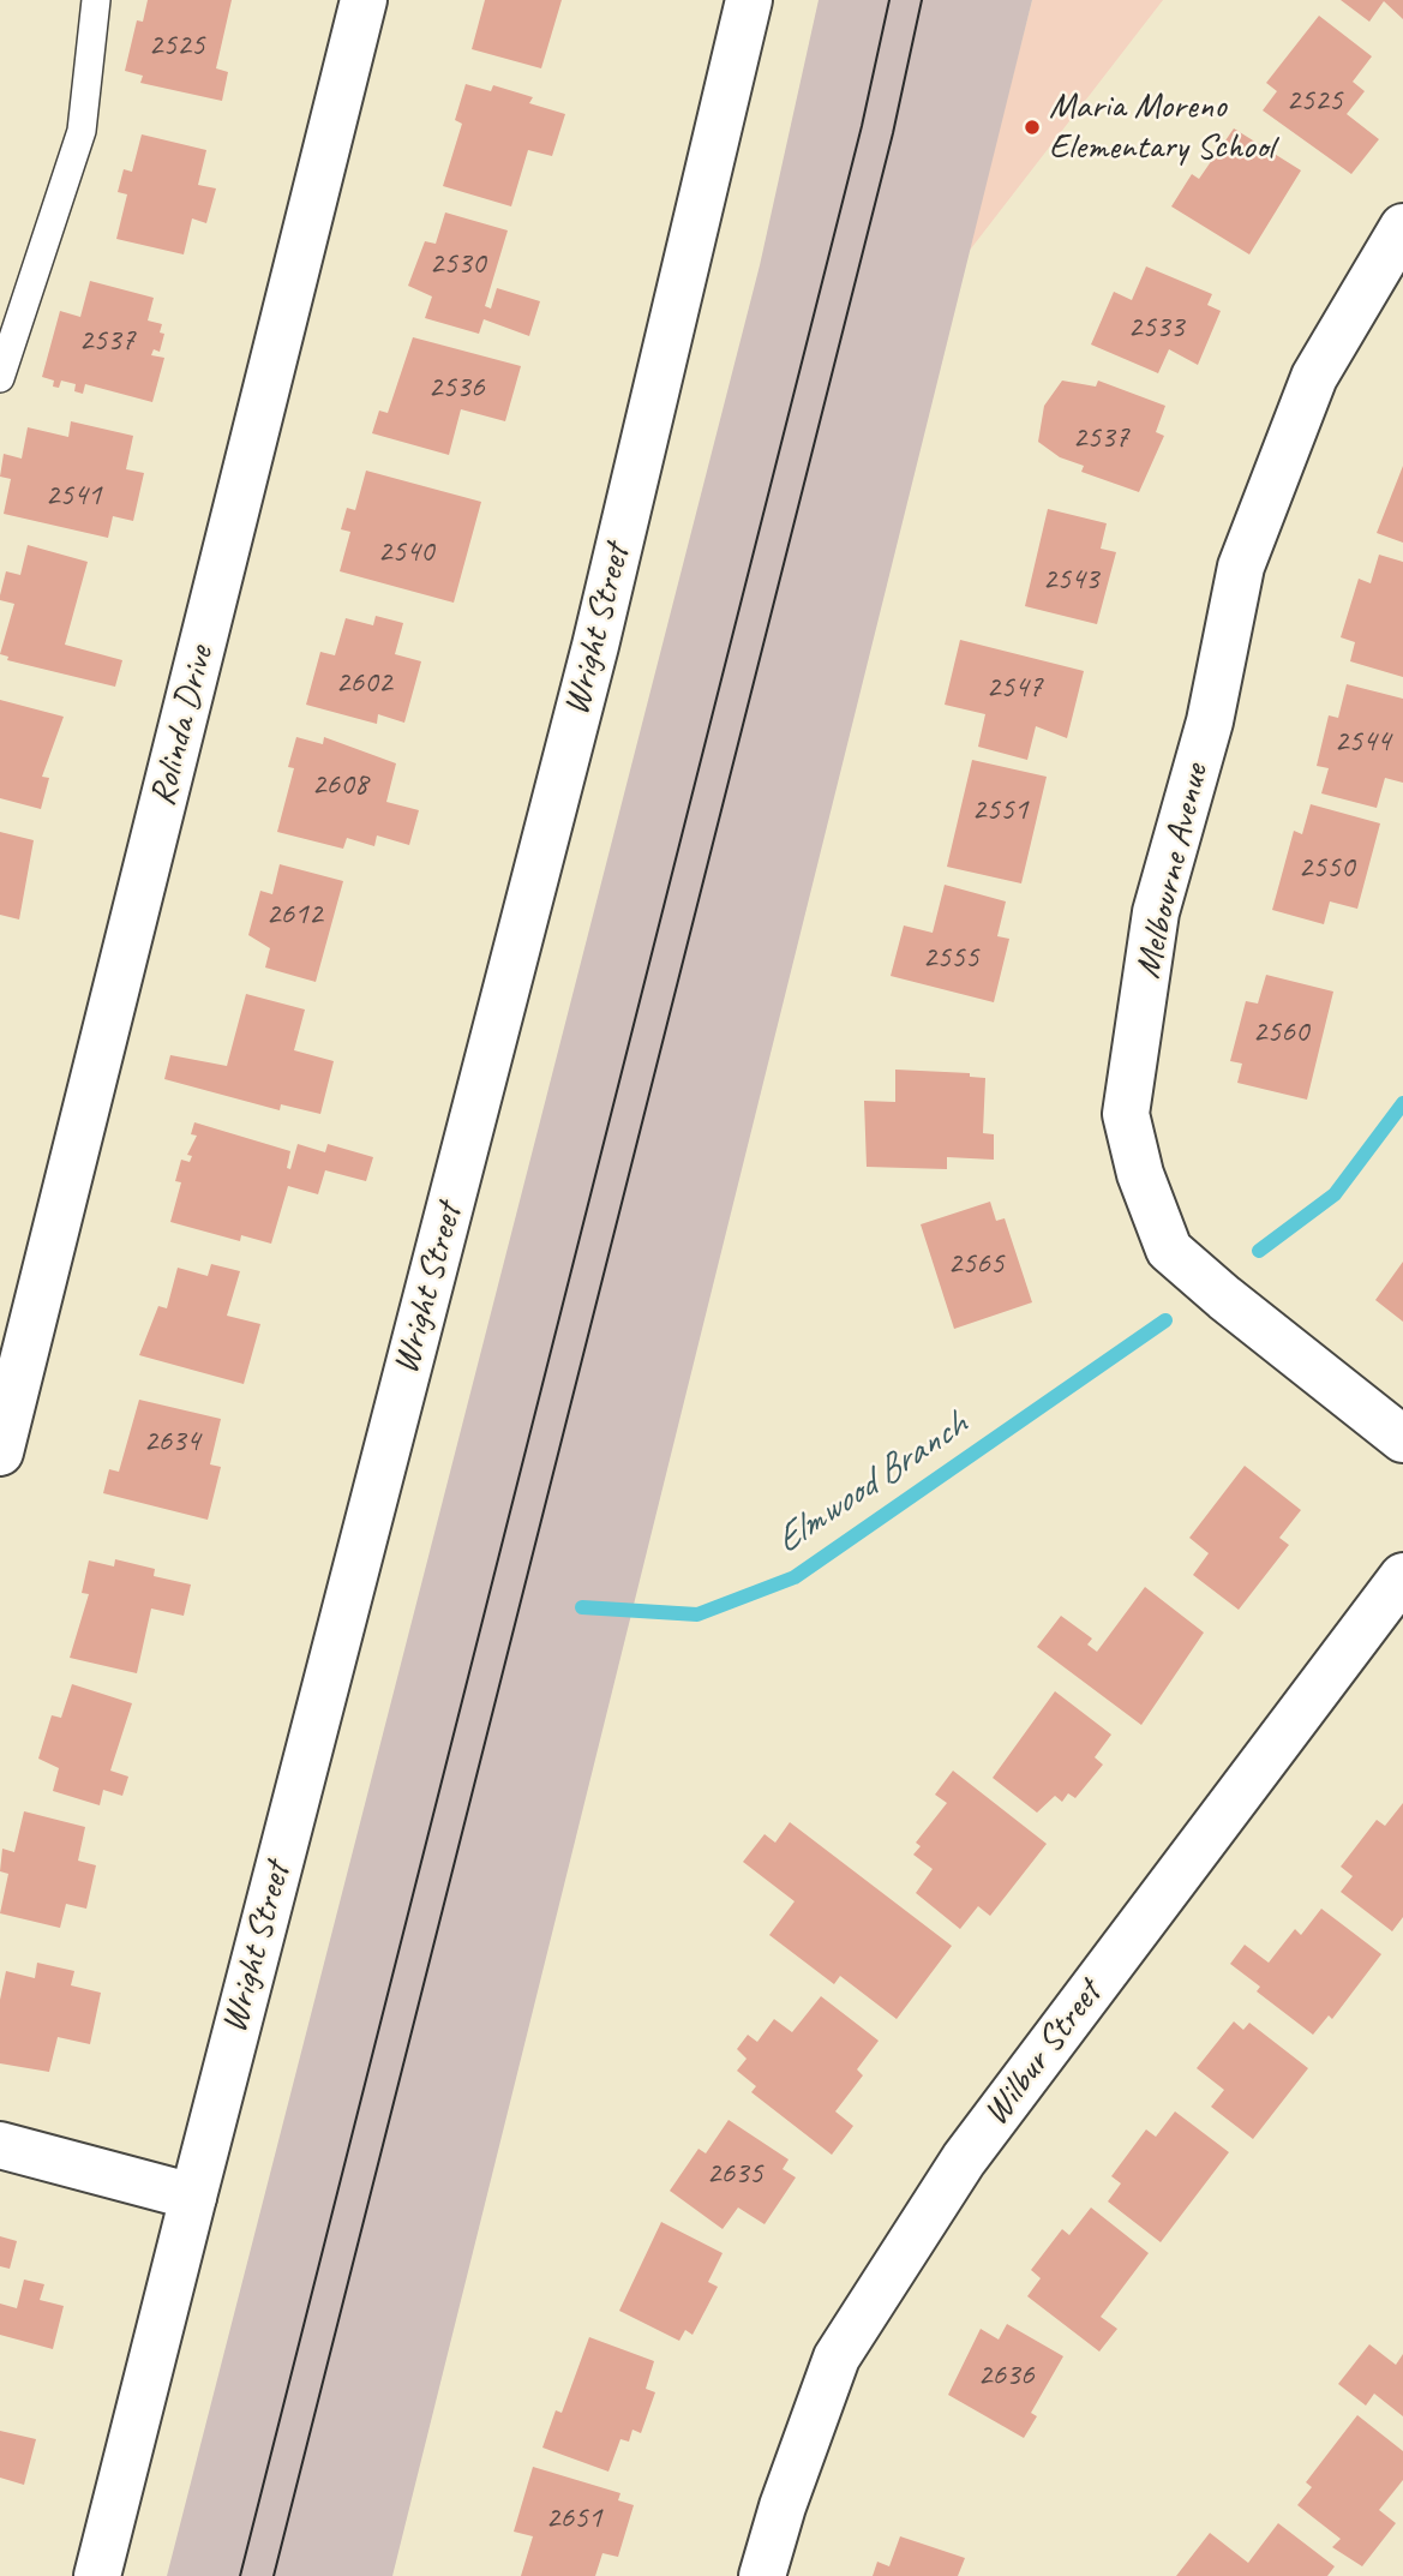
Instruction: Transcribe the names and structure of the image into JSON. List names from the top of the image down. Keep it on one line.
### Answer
{"streets":{"street":["Wright Street","Rolinda Drive","Melbourne Avenue","Wilbur Street"]},"water":["Elmwood Branch"],"places":["Maria Moreno Elementary School"],"house_numbers":["2525","2525","2530","2533","2537","2536","2537","2541","2540","2543","2602","2547","2544","2608","2551","2550","2612","2555","2560","2565","2634","2635","2636","2651"]}
